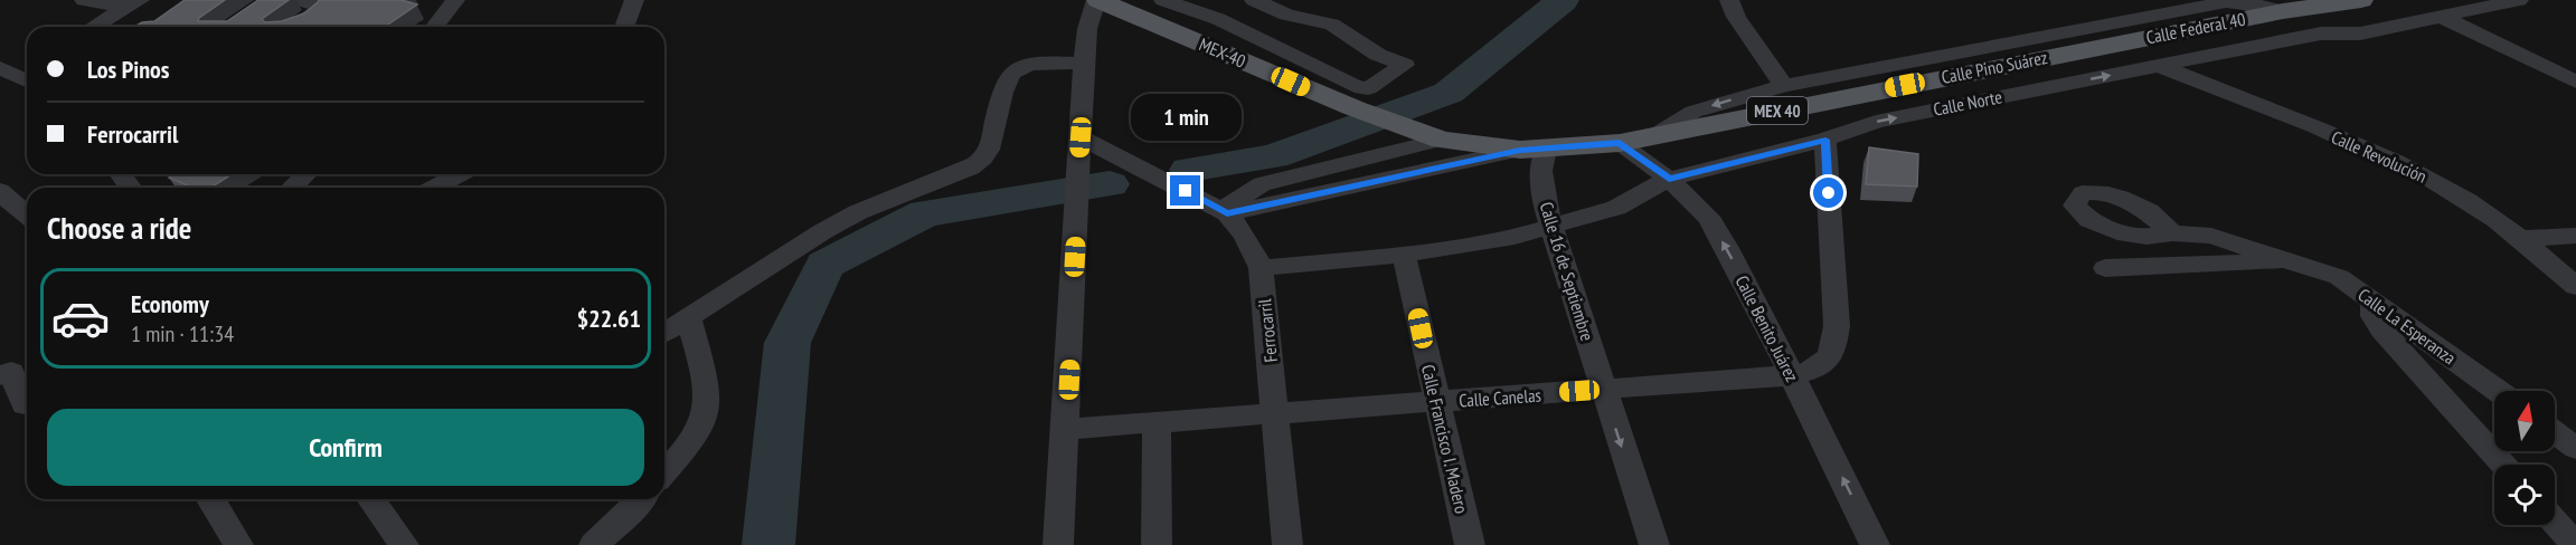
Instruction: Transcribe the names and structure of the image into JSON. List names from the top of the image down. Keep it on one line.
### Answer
{"streets":{"main road":["Calle Federal 40","MEX-40","Calle Pino Suárez","MEX 40"],"street":["Calle Norte","Calle Revolución","Calle 16 de Septiembre","Calle La Esperanza","Calle Benito Juárez","Ferrocarril","Calle Canelas","Calle Francisco I. Madero"]},"crossings":[["Calle Federal 40","Calle Pino Suárez"],["MEX-40","Calle Pino Suárez"],["Calle Pino Suárez","Calle 16 de Septiembre"],["Calle Pino Suárez","Calle Benito Juárez"],["Calle Norte","Calle Revolución"],["Calle Norte","Calle 16 de Septiembre"],["Calle Norte","Calle Benito Juárez"],["Calle Norte","Calle Canelas"],["Calle 16 de Septiembre","Calle Canelas"],["Calle Benito Juárez","Calle Canelas"],["Ferrocarril","Calle Canelas"],["Calle Canelas","Calle Francisco I. Madero"]],"one_way":["Calle 16 de Septiembre","Calle Benito Juárez"],"north":"top","page":{"banner":["Los Pinos","Ferrocarril"],"bubble":"1 min","heading":"Choose a ride","list":[{"name":"Economy","note":"1 min · 11:34","value":"$22.61"}],"buttons":"Confirm"}}
